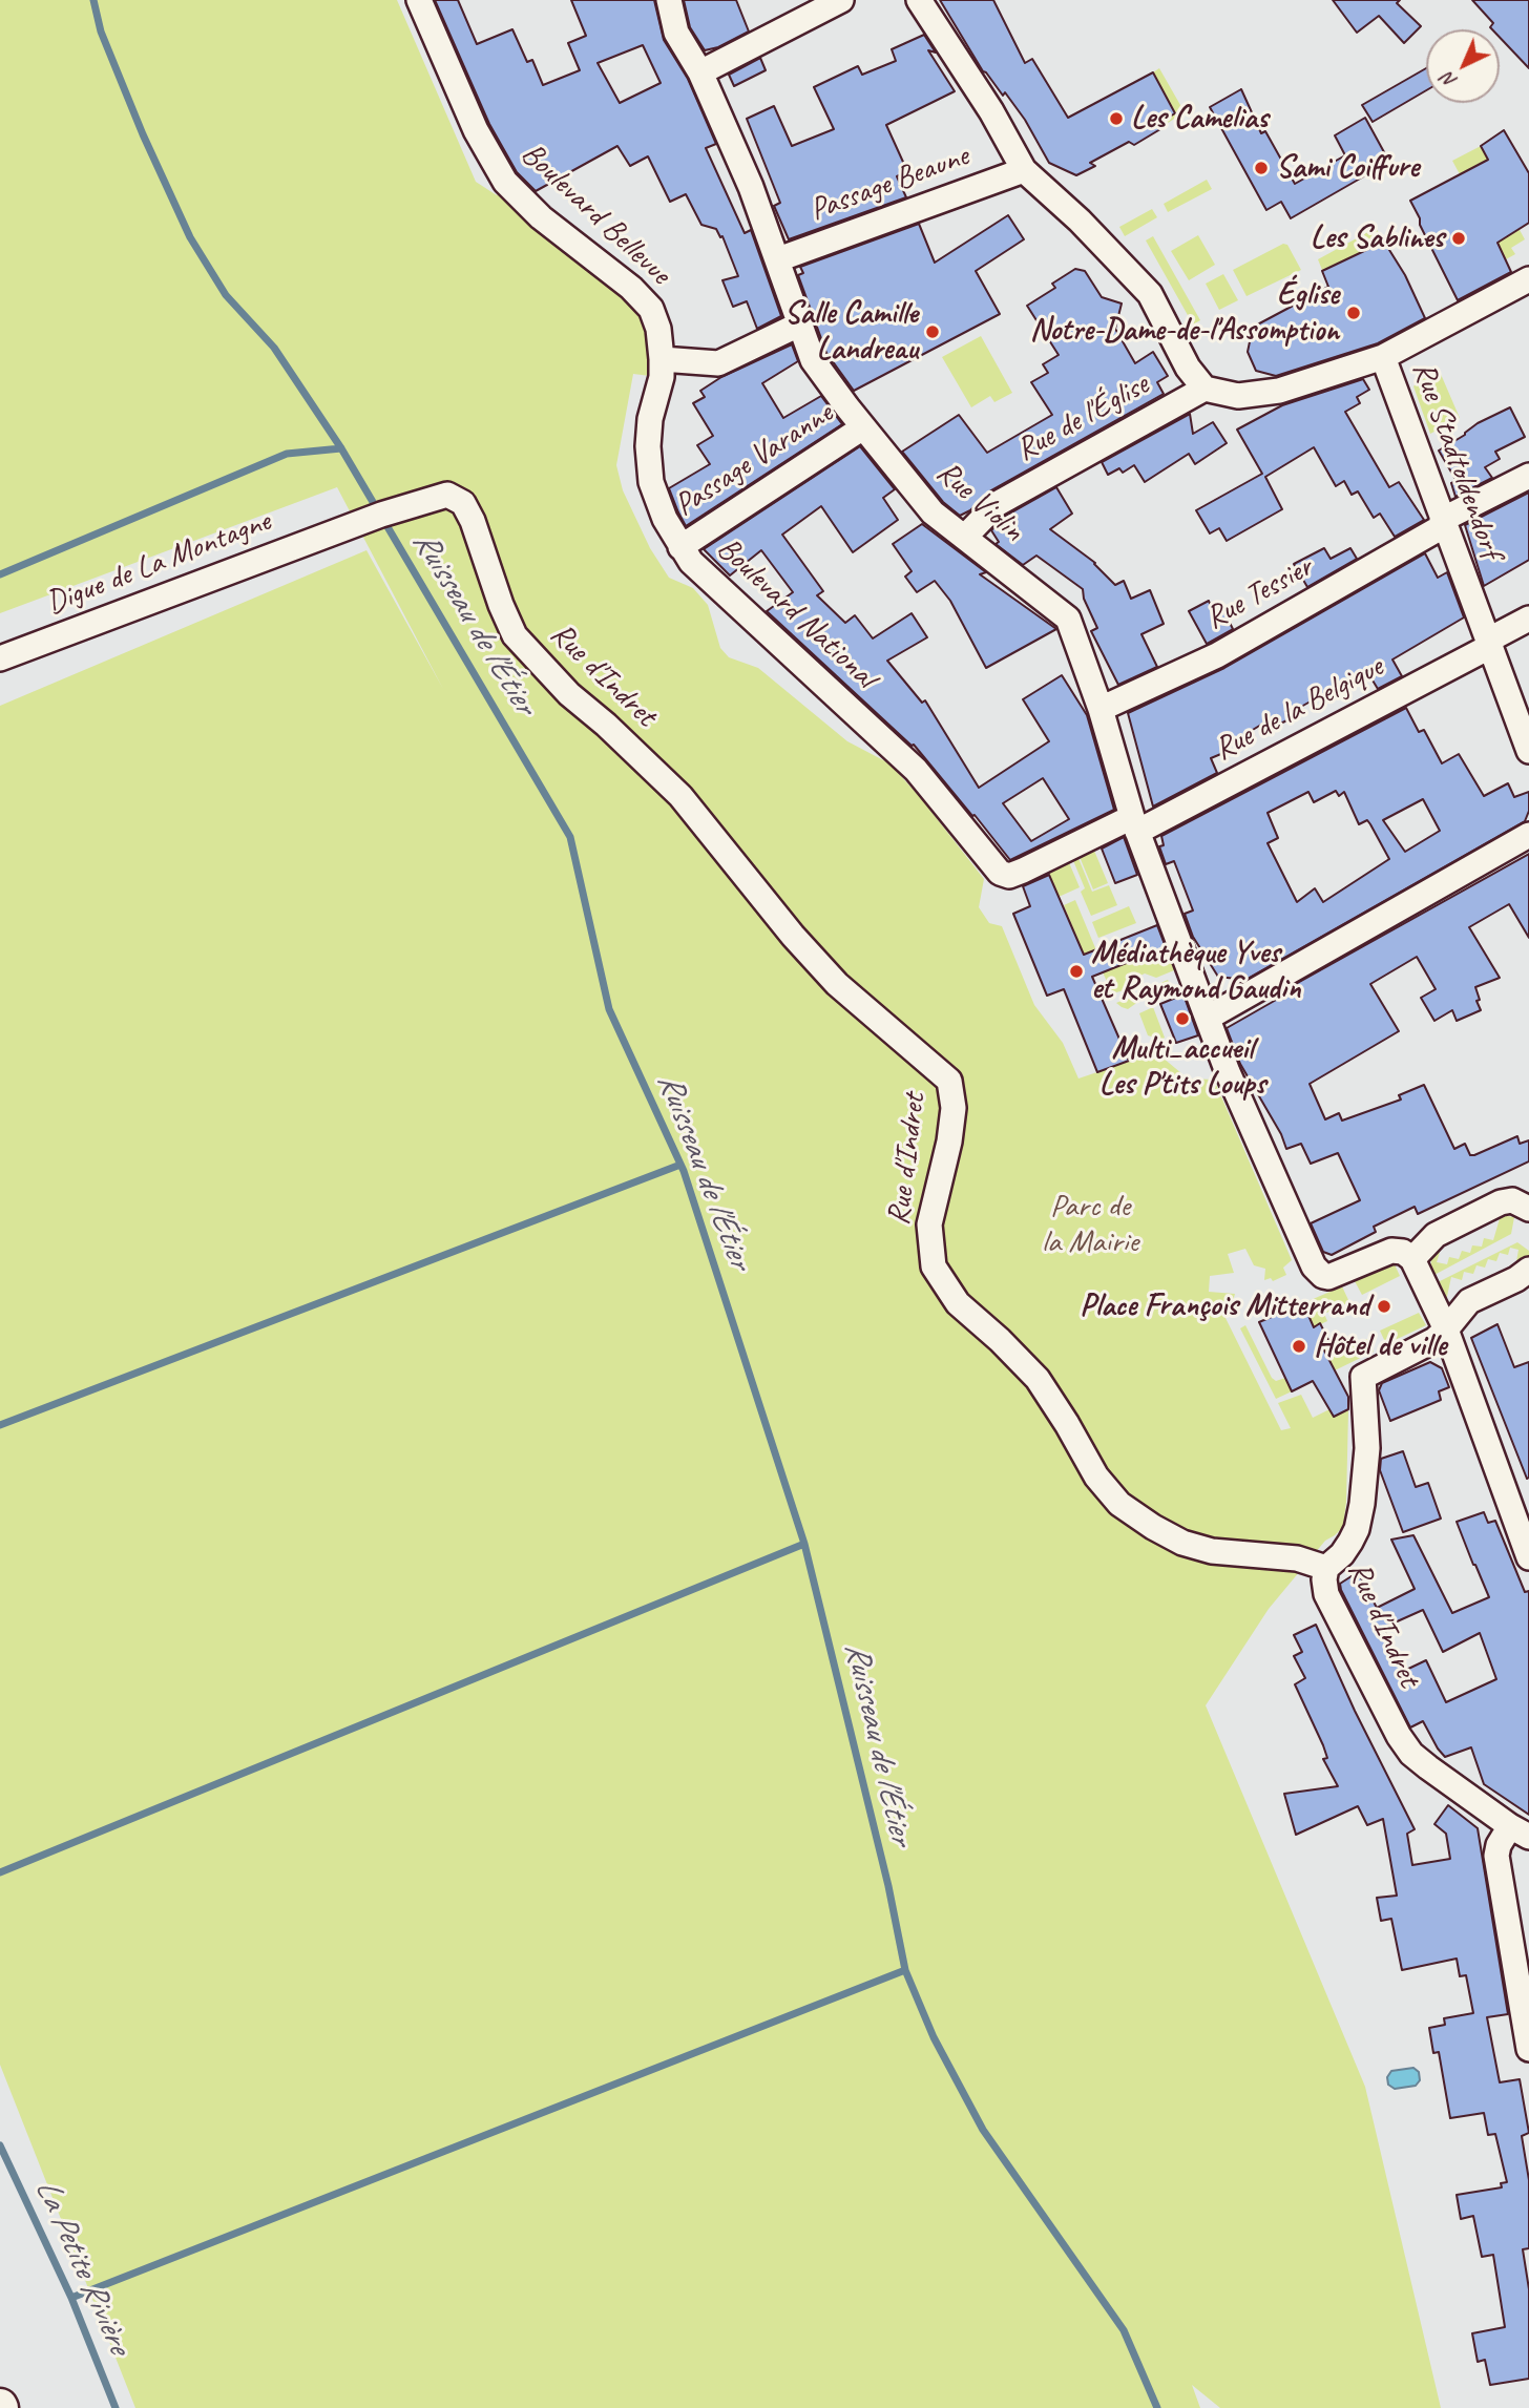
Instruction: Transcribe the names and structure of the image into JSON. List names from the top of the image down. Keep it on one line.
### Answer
{"streets":{"street":["Passage Beaune","Boulevard Bellevue","Rue de l'Église","Passage Varanne","Rue Stadtoldendorf","Rue Violin","Digue de La Montagne","Rue Tessier","Boulevard National","Rue d'Indret","Rue de la Belgique"]},"crossings":[["Passage Beaune","Rue Violin"],["Boulevard Bellevue","Boulevard National"],["Rue de l'Église","Rue Violin"],["Passage Varanne","Rue Violin"],["Passage Varanne","Boulevard National"],["Rue Stadtoldendorf","Rue Tessier"],["Rue Stadtoldendorf","Rue de la Belgique"],["Rue Violin","Rue Tessier"],["Rue Violin","Boulevard National"],["Rue Violin","Rue de la Belgique"],["Digue de La Montagne","Rue d'Indret"],["Boulevard National","Rue de la Belgique"]],"water":["Ruisseau de l'Étier","La Petite Rivière"],"parks":["Parc de la Mairie"],"places":["Les Camelias","Sami Coiffure","Les Sablines","Église Notre-Dame-de-l'Assomption","Salle Camille Landreau","Médiathèque Yves et Raymond Gaudin","Multi_accueil Les P'tits Loups","Place François Mitterrand","Hôtel de ville"],"north":"bottom left"}
